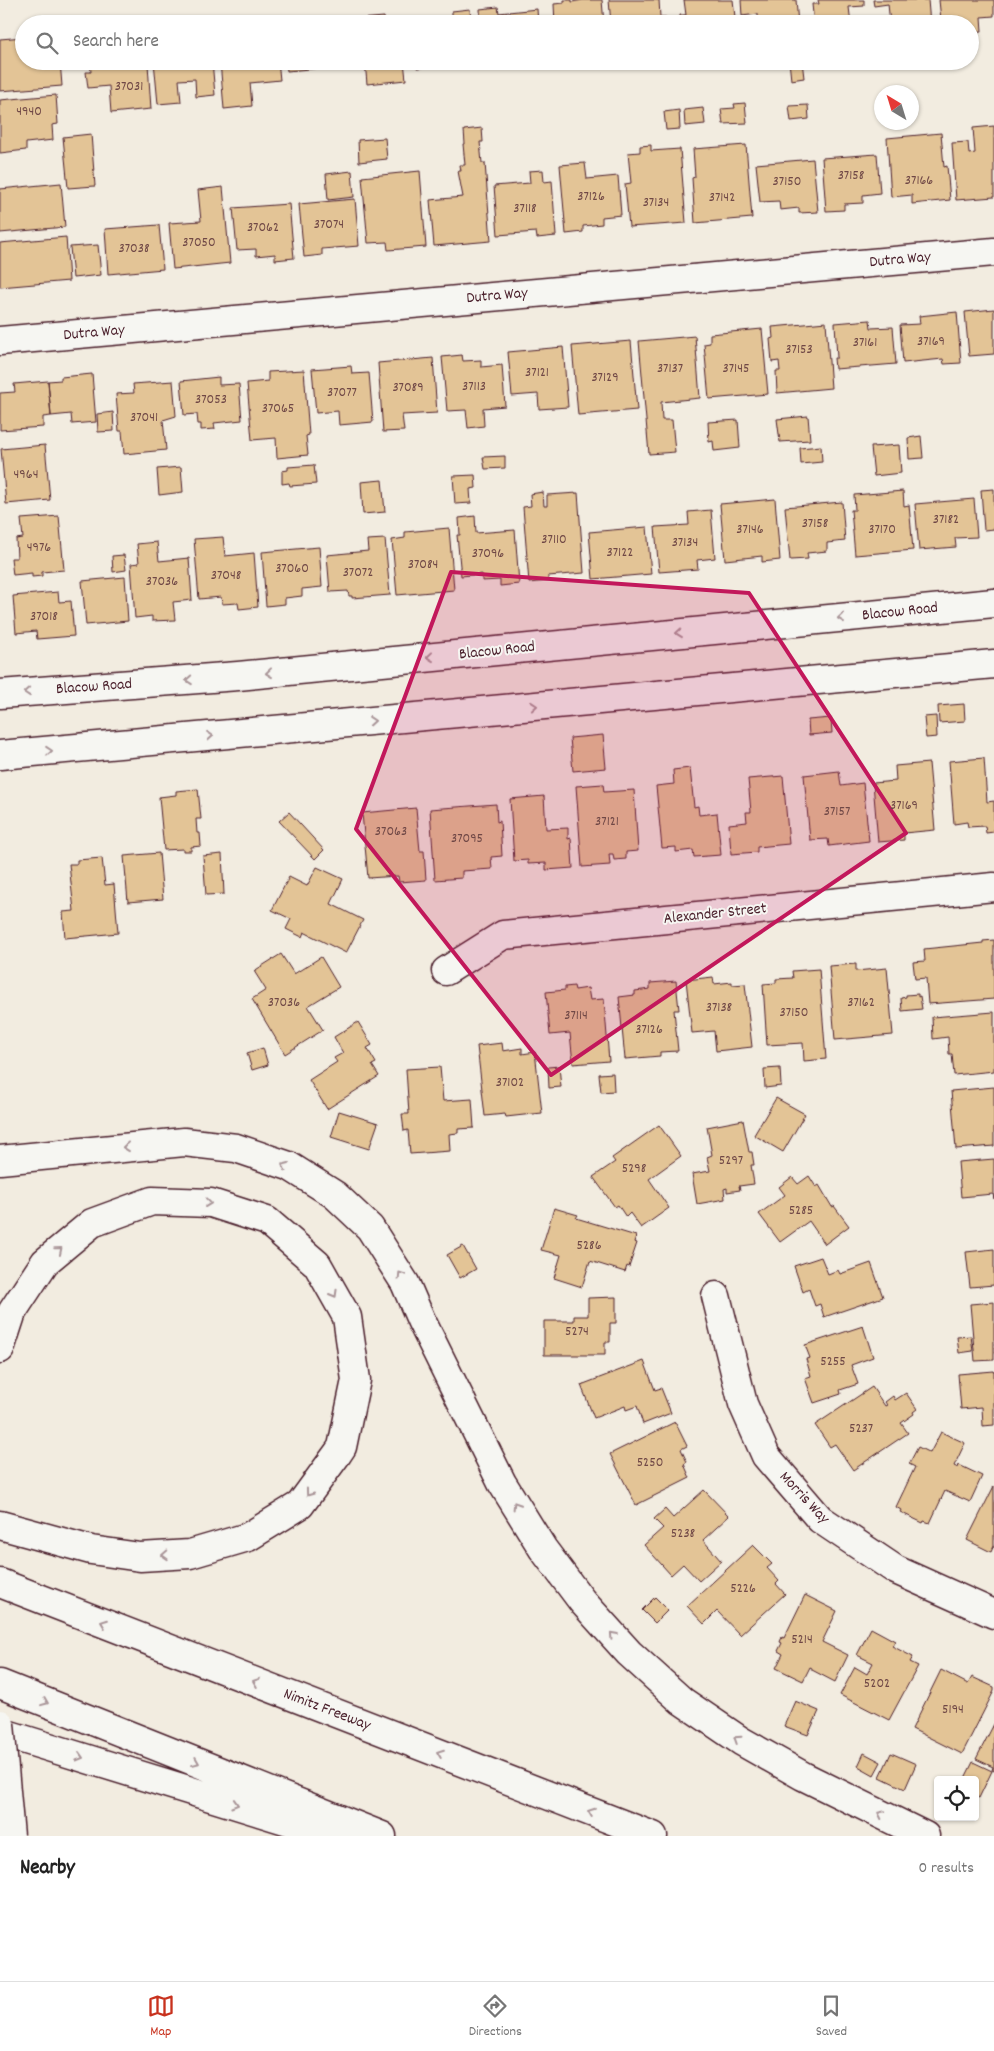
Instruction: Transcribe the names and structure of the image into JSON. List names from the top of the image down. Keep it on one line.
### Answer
{"streets":{"main road":["Dutra Way","Blacow Road","Alexander Street","Morris Way","Nimitz Freeway"]},"house_numbers":["37031","4940","37158","37166","37150","37126","37142","37134","37118","37074","37062","37050","37038","37169","37161","37153","37137","37145","37121","37129","37113","37089","37077","37053","37065","37041","4964","37182","37158","37146","37170","37110","37134","4976","37122","37096","37084","37060","37072","37048","37036","37018","37169","37157","37121","37063","37095","37036","37162","37138","37150","37114","37126","37102","5297","5298","5285","5286","5274","5255","5237","5250","5238","5226","5214","5202","5194"],"north":"top left","page":{"search":"Search here","heading":["Nearby","0 results"],"nav":["Map","Directions","Saved"]}}
